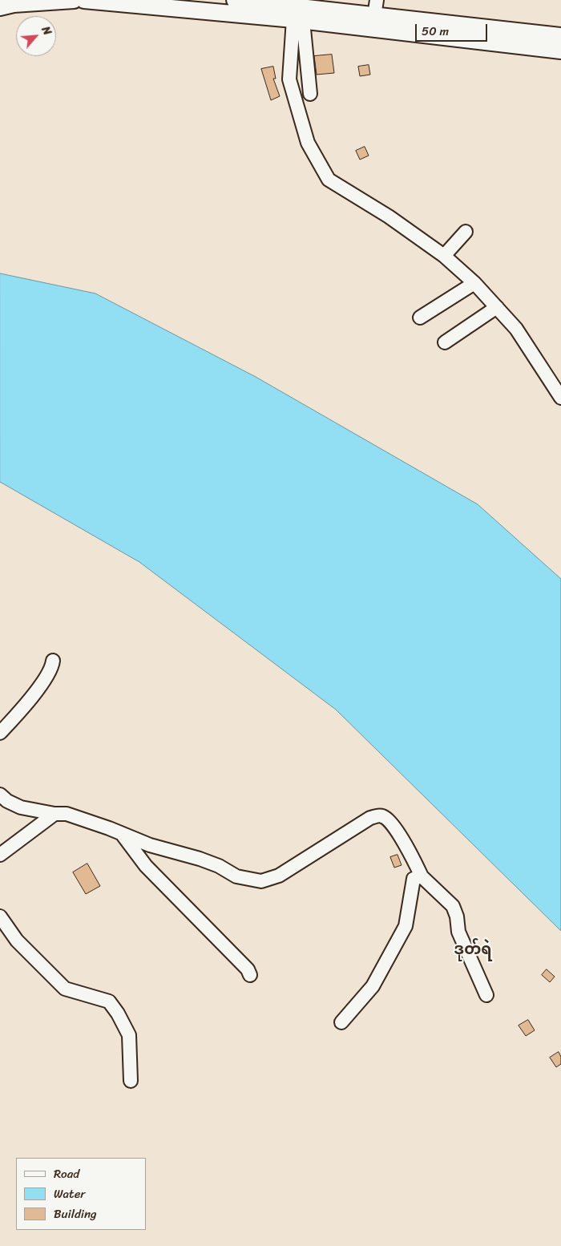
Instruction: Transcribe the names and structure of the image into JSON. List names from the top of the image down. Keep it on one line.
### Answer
{"districts":["ဒုတ်ရဲ"],"legend":["Road","Water","Building"],"scale_bar":"50 m","north":"top right"}
